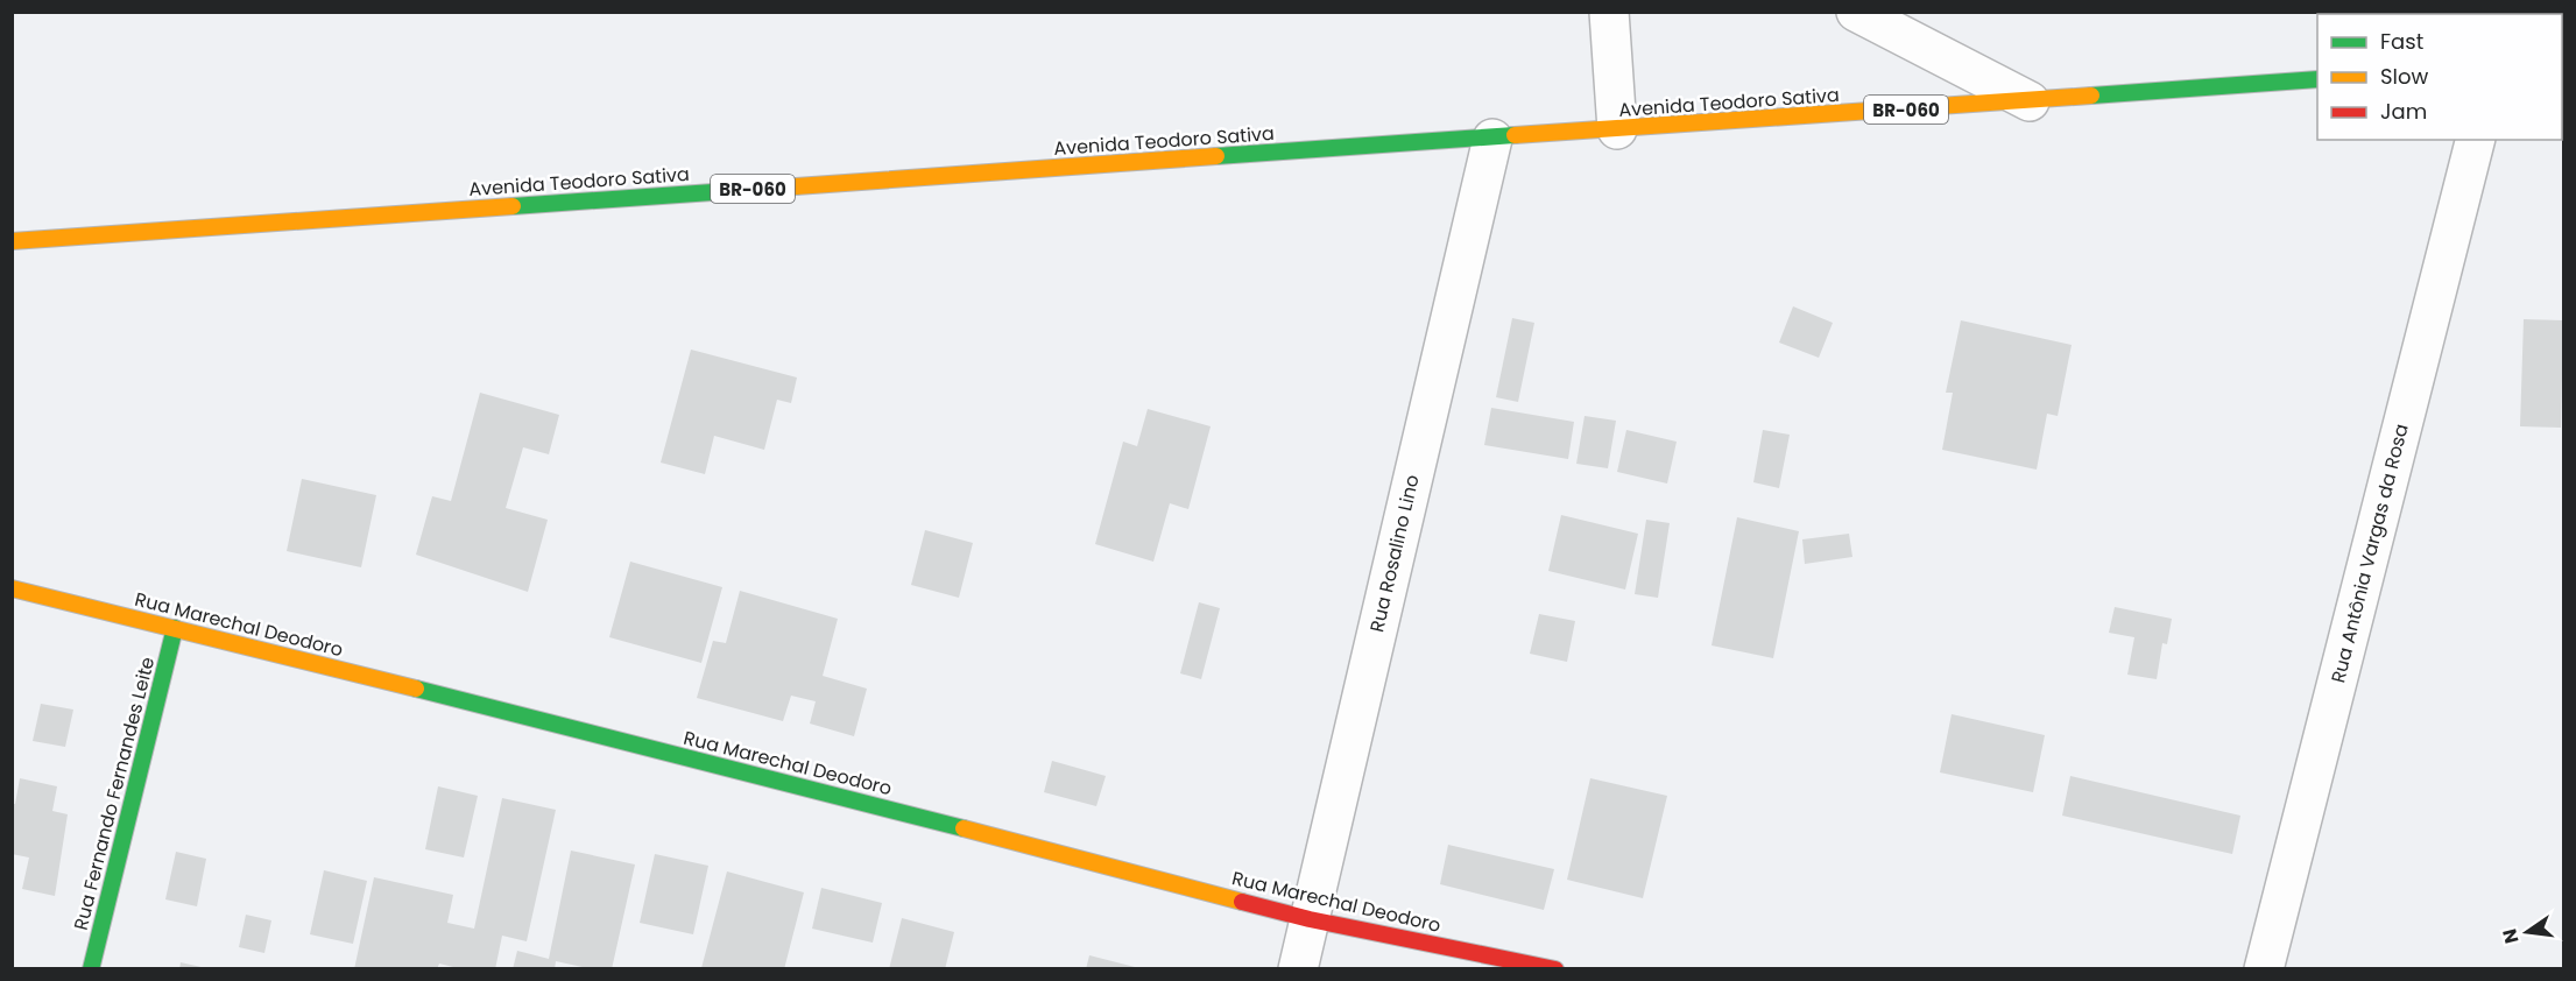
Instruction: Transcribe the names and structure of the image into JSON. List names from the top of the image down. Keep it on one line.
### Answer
{"streets":{"main road":["Avenida Teodoro Sativa","BR-060","Rua Marechal Deodoro","Rua Fernando Fernandes Leite"],"street":["Rua Rosalino Lino","Rua Antônia Vargas da Rosa"]},"crossings":[["Avenida Teodoro Sativa","Rua Rosalino Lino"],["Rua Rosalino Lino","Rua Marechal Deodoro"],["Rua Marechal Deodoro","Rua Fernando Fernandes Leite"]],"legend":["Fast","Slow","Jam"],"north":"left"}
